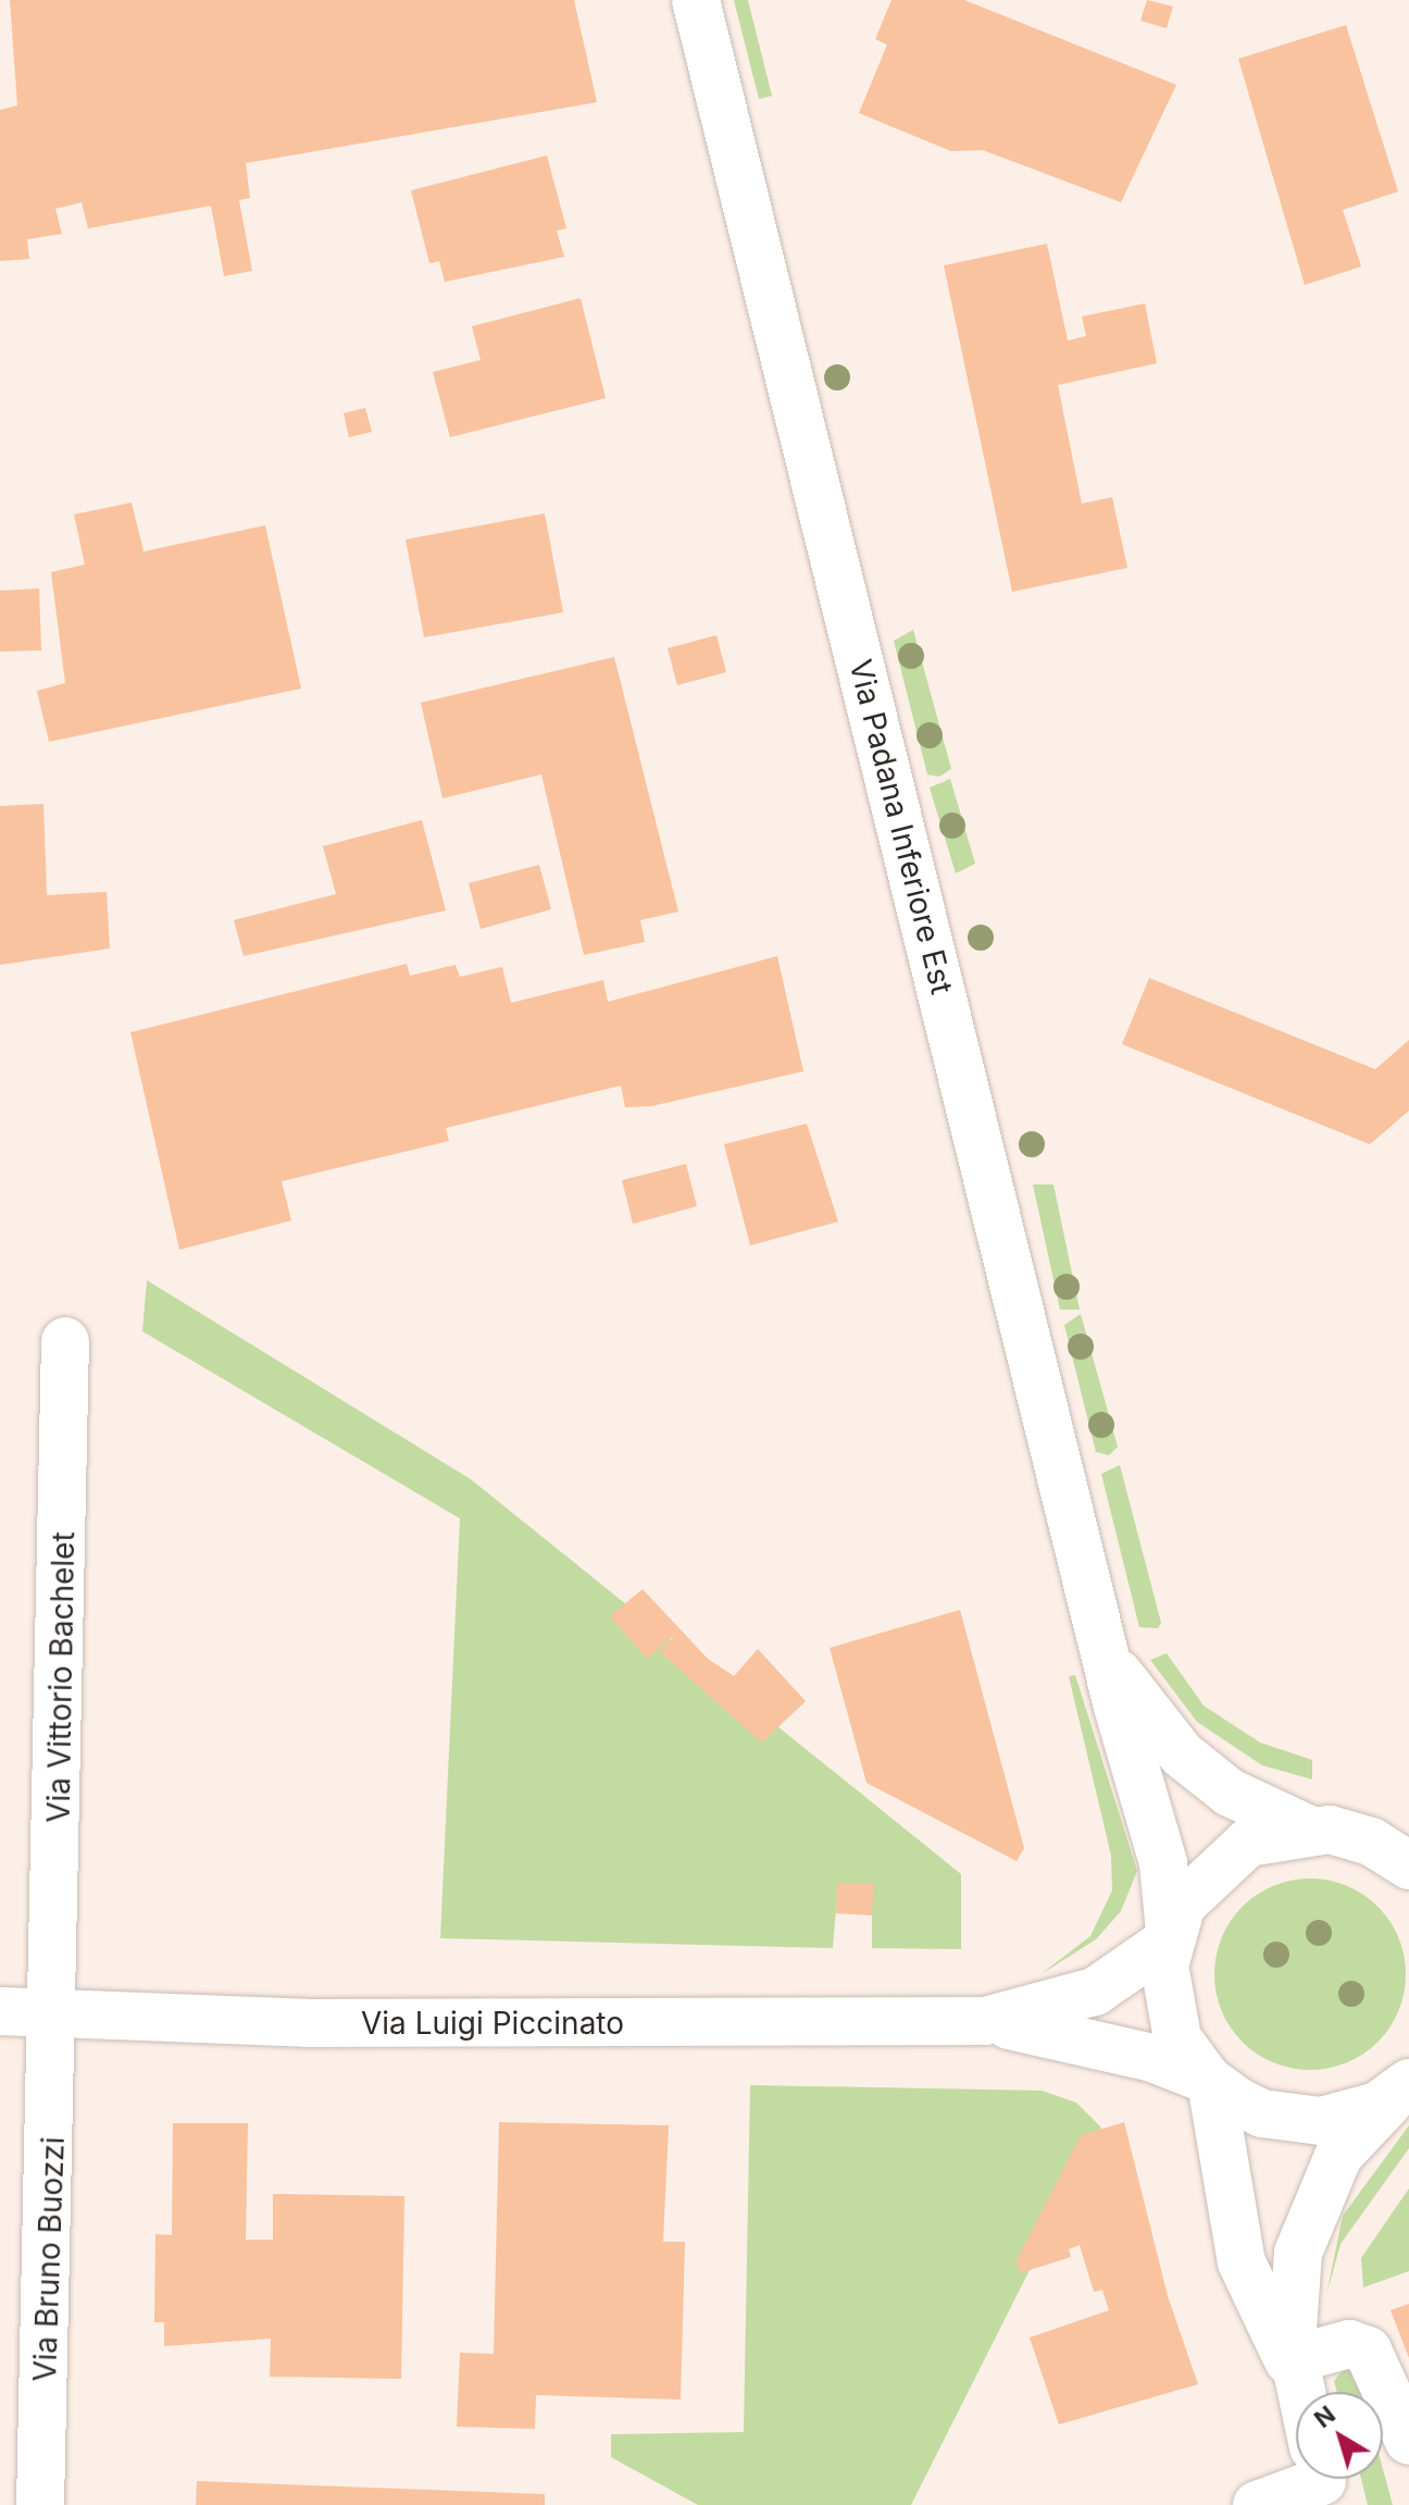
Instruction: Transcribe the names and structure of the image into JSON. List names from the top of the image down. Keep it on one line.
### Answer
{"streets":{"street":["Via Padana Inferiore Est","Via Vittorio Bachelet","Via Luigi Piccinato","Via Bruno Buozzi"]},"crossings":[["Via Padana Inferiore Est","Via Luigi Piccinato"],["Via Vittorio Bachelet","Via Luigi Piccinato"],["Via Vittorio Bachelet","Via Bruno Buozzi"],["Via Luigi Piccinato","Via Bruno Buozzi"]],"north":"top left"}
